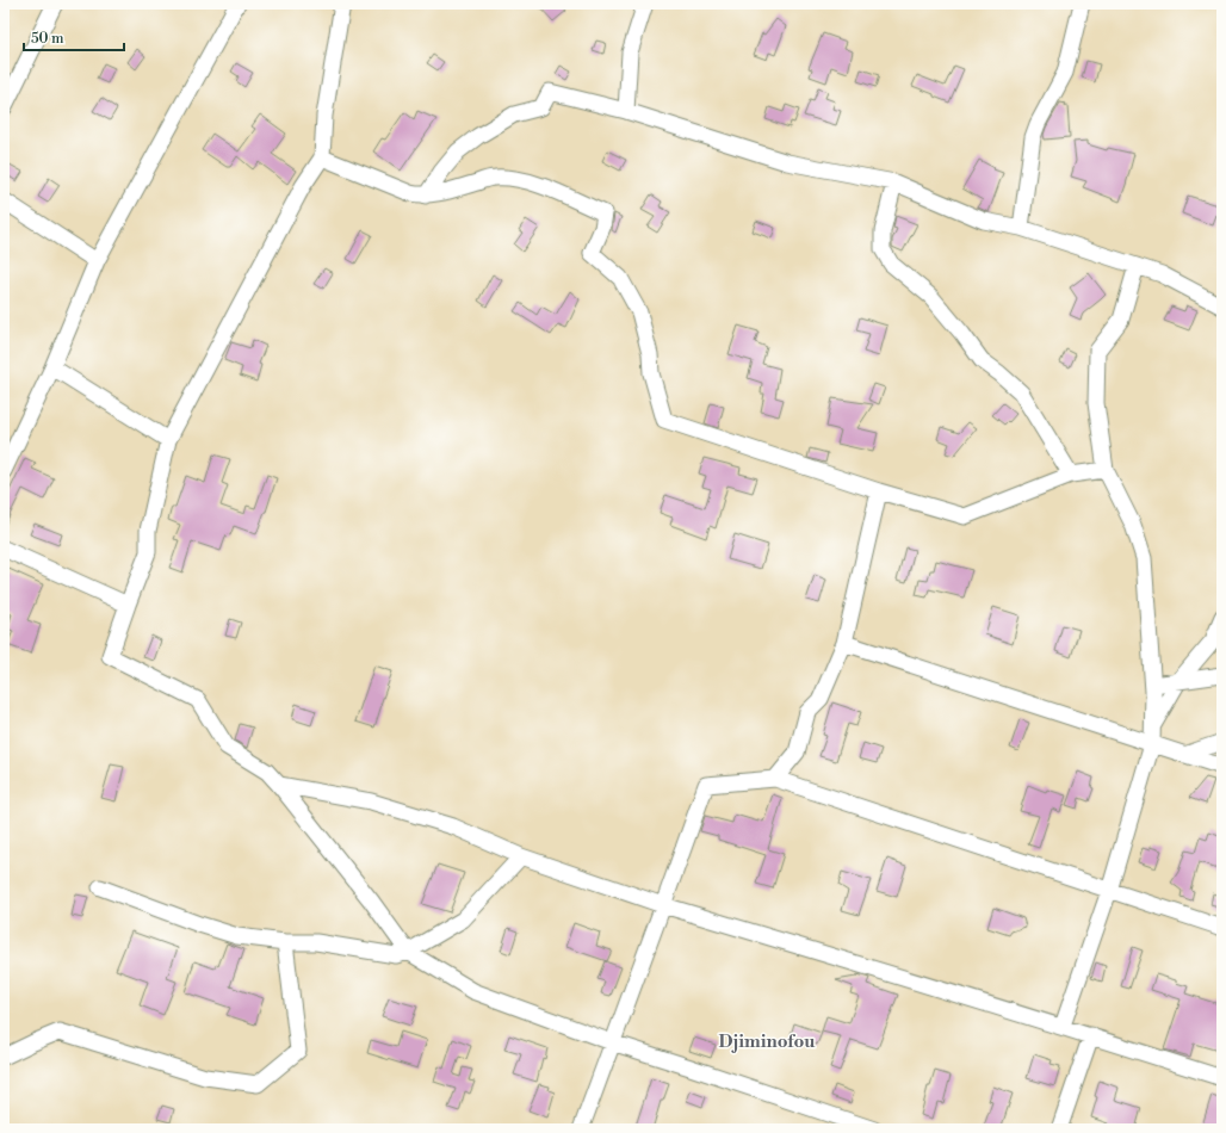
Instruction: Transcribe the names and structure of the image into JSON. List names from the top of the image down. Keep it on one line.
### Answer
{"districts":["Djiminofou"],"scale_bar":"50 m"}
